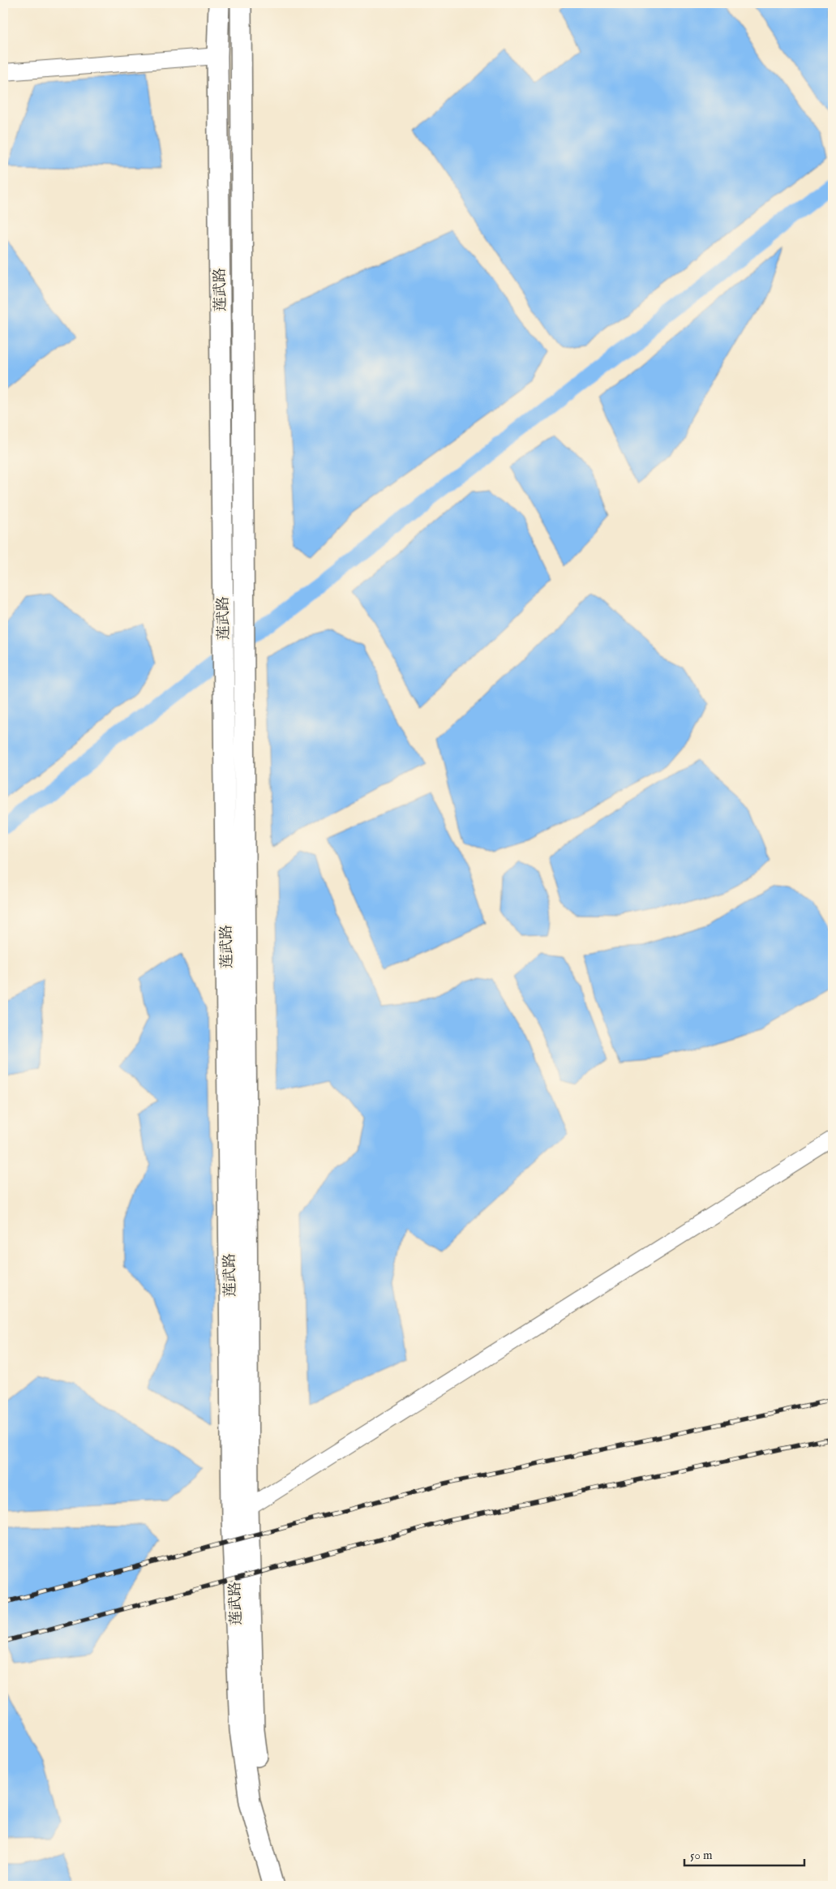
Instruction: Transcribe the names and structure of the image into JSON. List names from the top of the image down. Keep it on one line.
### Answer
{"streets":{"main road":["莲武路"]},"scale_bar":"50 m"}
